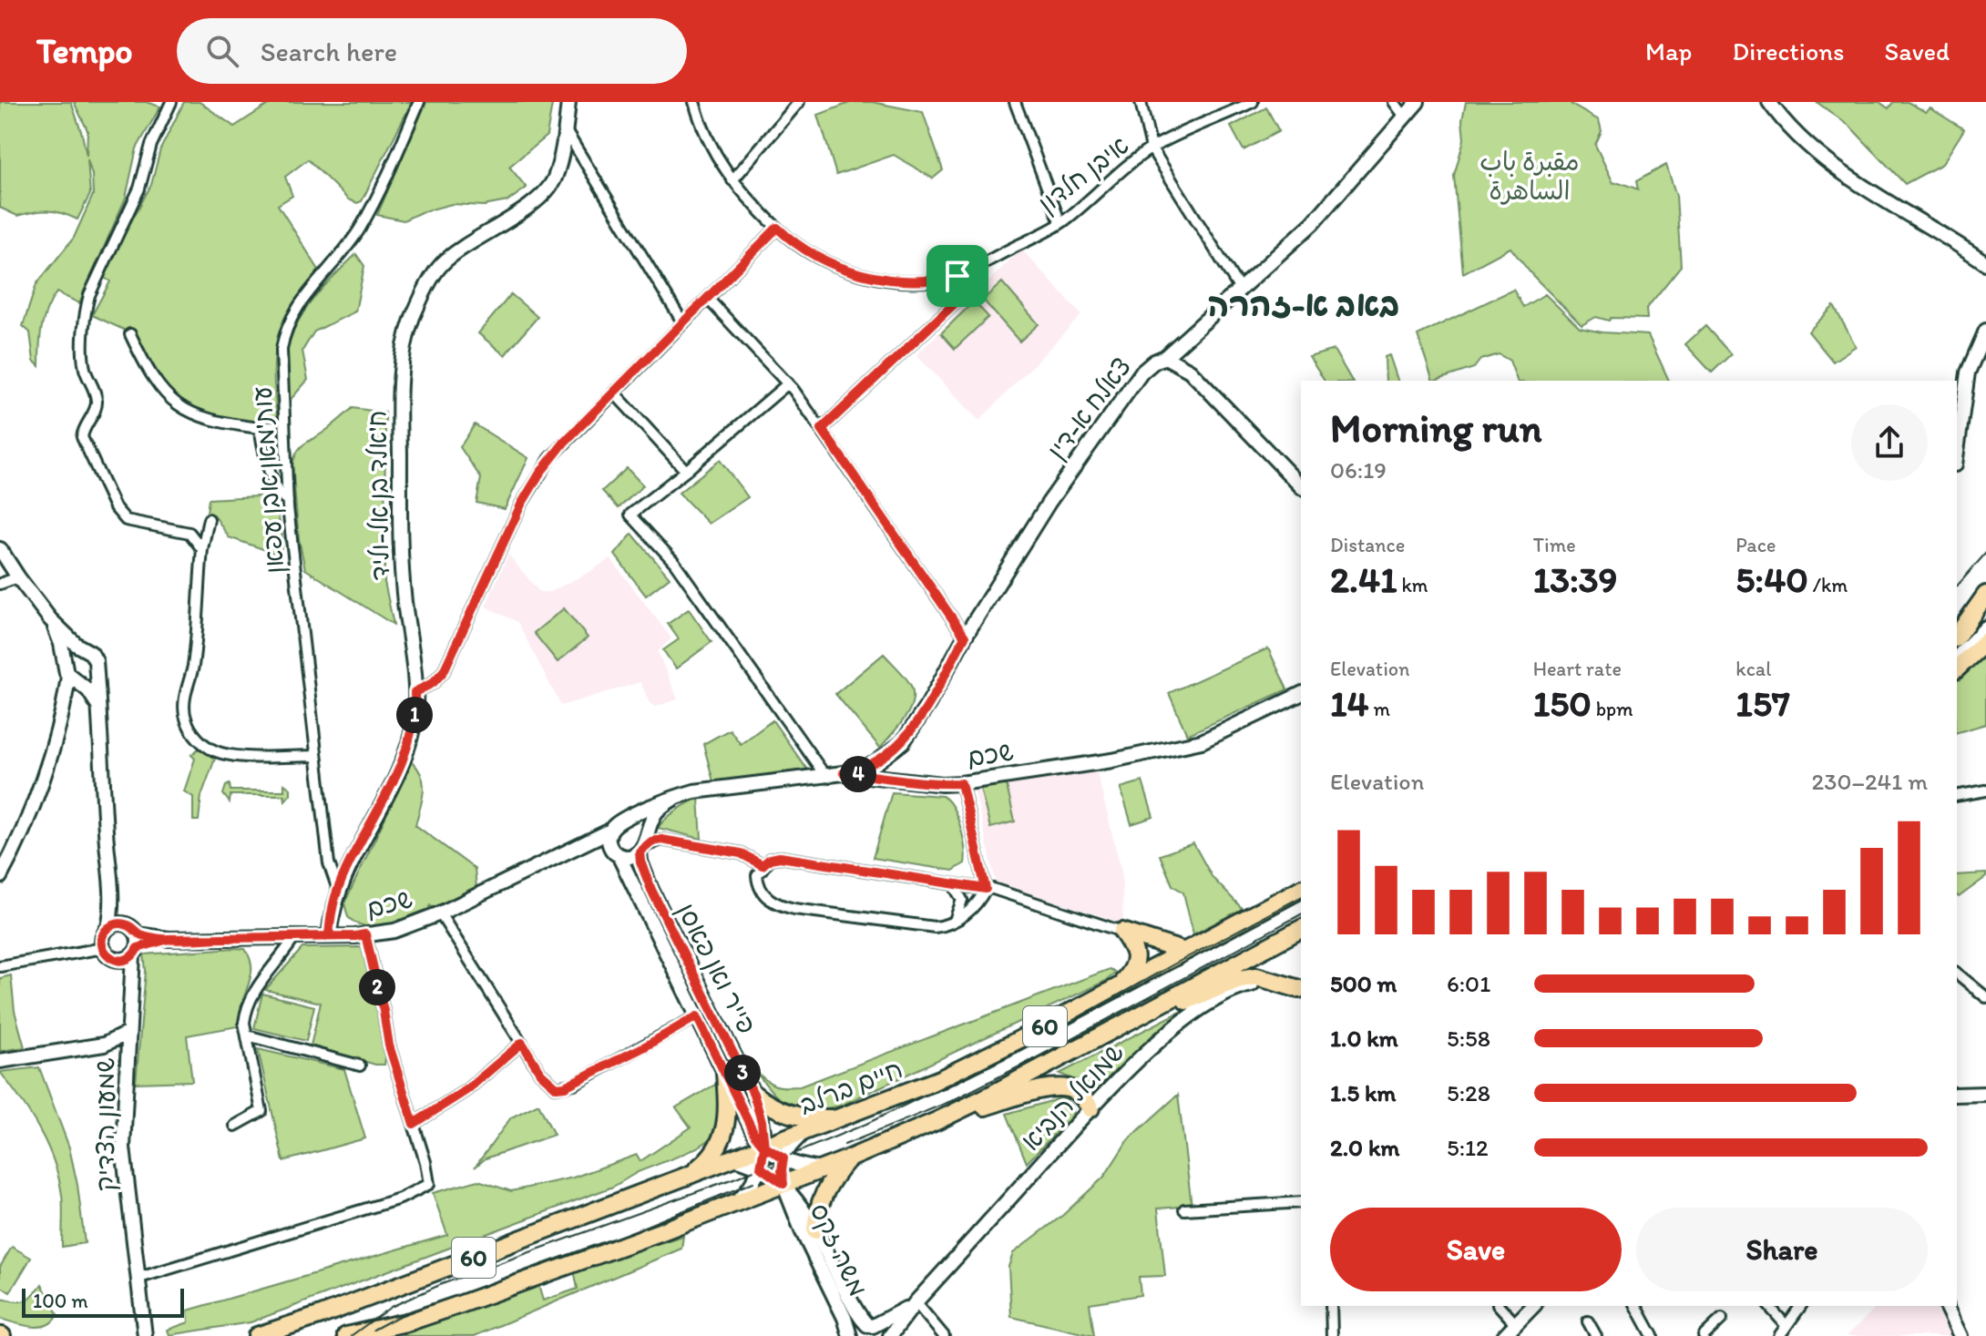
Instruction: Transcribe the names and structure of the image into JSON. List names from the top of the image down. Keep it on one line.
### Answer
{"streets":{"highway":["60","חיים ברלב"],"street":["איבן חלדון","צאלח א-דין","עות'מאן אבן עפאן","ח'אלד בן אל-וליד","שכם","פייר ואן פאסן","שמואל הנביא","שמעון הצדיק","משה זקס"]},"crossings":[["צאלח א-דין","שכם"],["עות'מאן אבן עפאן","ח'אלד בן אל-וליד"],["ח'אלד בן אל-וליד","שכם"],["שכם","פייר ואן פאסן"],["שכם","שמעון הצדיק"],["פייר ואן פאסן","60"],["פייר ואן פאסן","חיים ברלב"],["פייר ואן פאסן","משה זקס"],["60","משה זקס"],["חיים ברלב","משה זקס"],["שמואל הנביא","משה זקס"]],"districts":["באב א-זהרה"],"parks":["مقبرة باب الساهرة"],"scale_bar":"100 m","page":{"header":"Tempo","search":"Search here","nav":["Map","Directions","Saved"],"heading":["Morning run","06:19"],"stats":[["Distance","2.41 km"],["Time","13:39"],["Pace","5:40 /km"],["Elevation","14 m"],["Heart rate","150 bpm"],["kcal","157"]],"pins":["1","4","2","3"],"chart":["Elevation","230–241 m"],"list":[{"name":"500 m","note":"6:01"},{"name":"1.0 km","note":"5:58"},{"name":"1.5 km","note":"5:28"},{"name":"2.0 km","note":"5:12"}],"buttons":["Save","Share"],"scale":"100 m"}}
